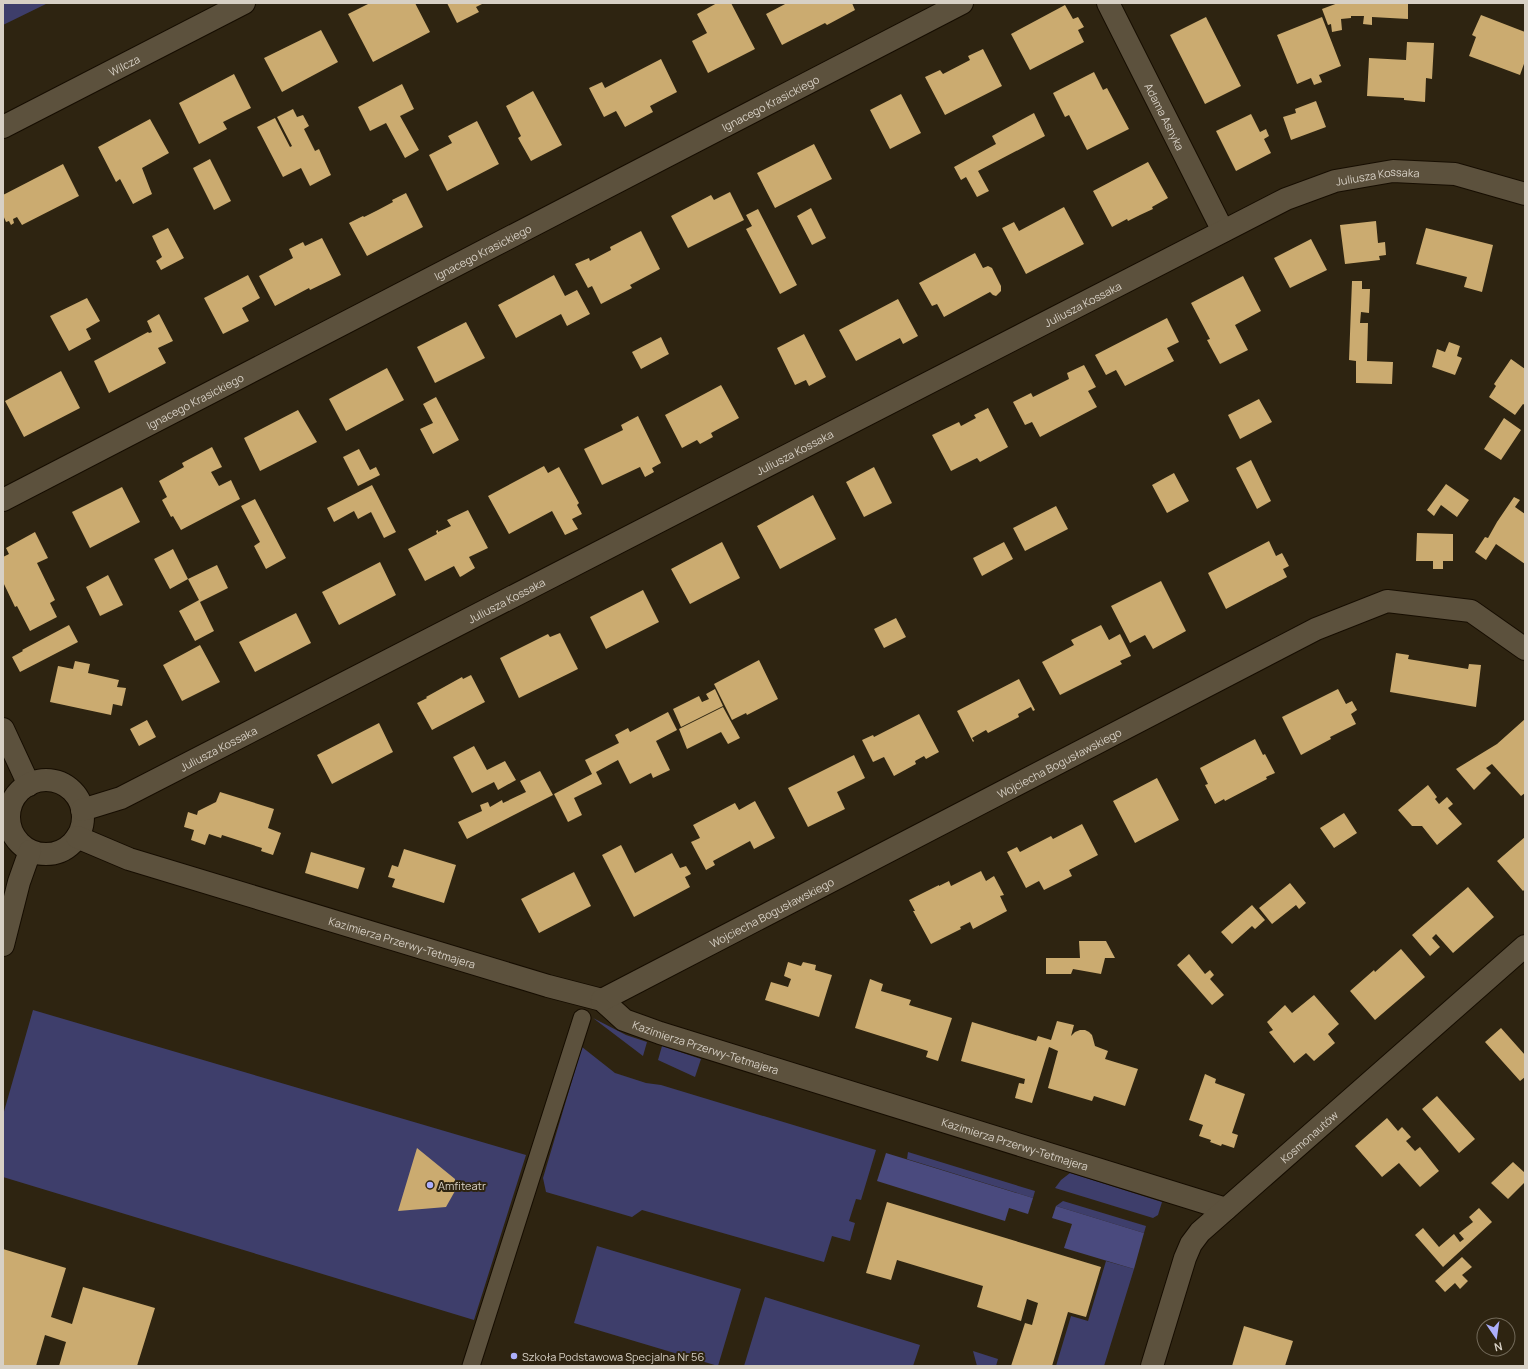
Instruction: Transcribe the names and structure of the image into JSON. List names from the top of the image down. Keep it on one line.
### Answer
{"streets":{"street":["Wilcza","Ignacego Krasickiego","Adama Asnyka","Juliusza Kossaka","Wojciecha Bogusławskiego","Kazimierza Przerwy-Tetmajera","Kosmonautów"]},"crossings":[["Adama Asnyka","Juliusza Kossaka"],["Juliusza Kossaka","Kazimierza Przerwy-Tetmajera"],["Wojciecha Bogusławskiego","Kazimierza Przerwy-Tetmajera"],["Kazimierza Przerwy-Tetmajera","Kosmonautów"]],"places":["Amfiteatr","Szkoła Podstawowa Specjalna Nr 56"],"north":"bottom"}
